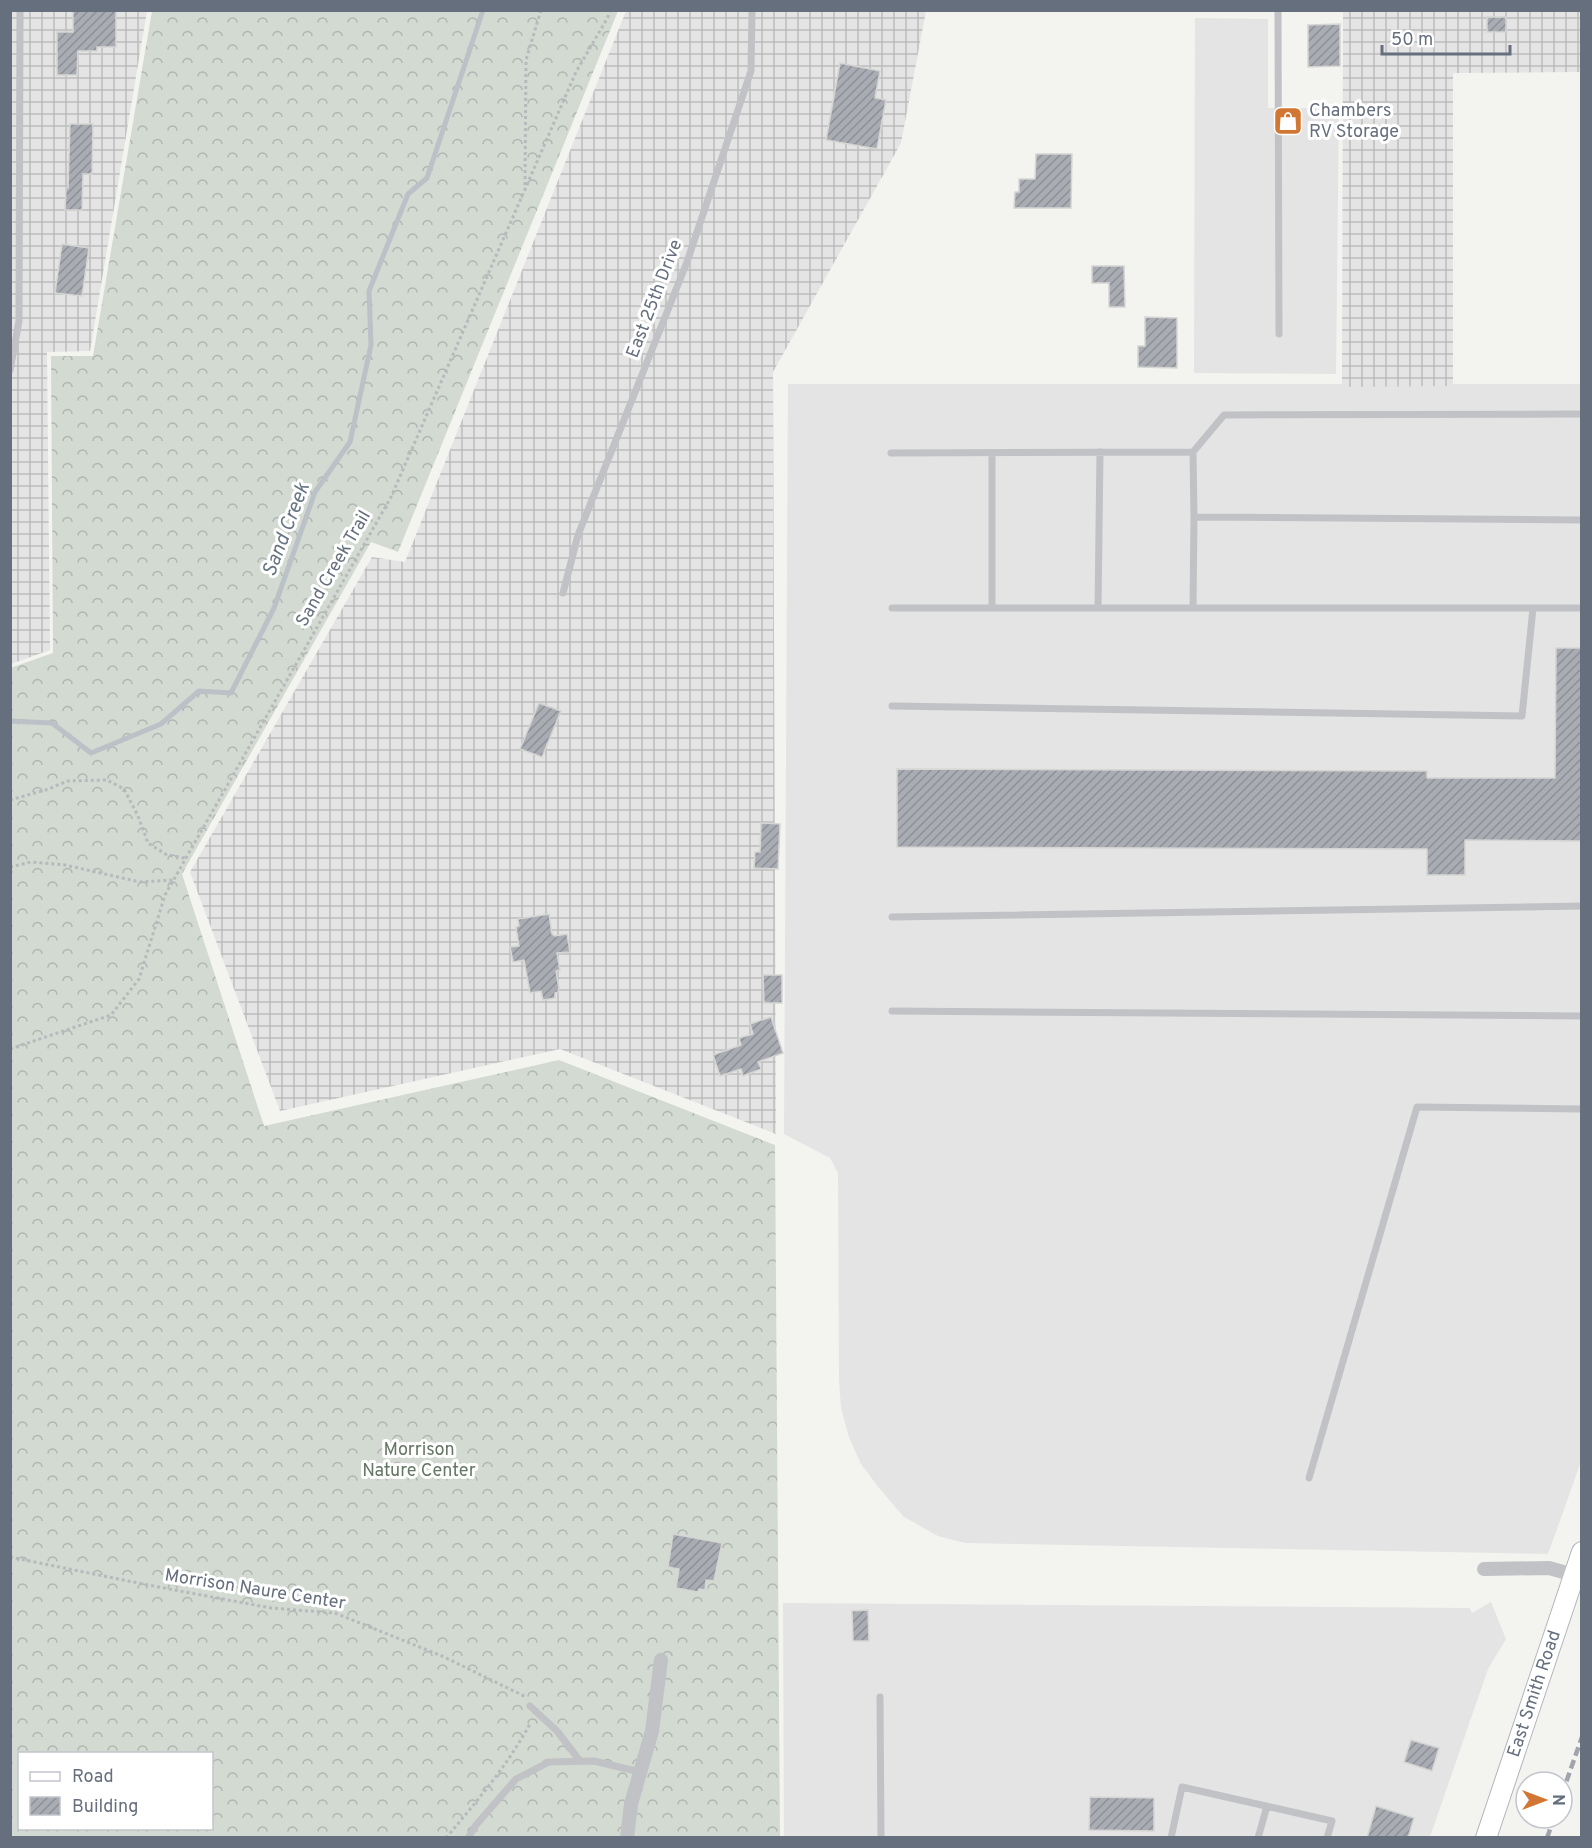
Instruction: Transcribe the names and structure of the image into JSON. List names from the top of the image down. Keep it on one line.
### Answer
{"streets":{"street":["East Smith Road"],"lane":["East 25th Drive"],"path":["Sand Creek Trail","Morrison Naure Center"]},"water":["Sand Creek"],"parks":["Morrison Nature Center"],"places":{"shop":["Chambers RV Storage"]},"legend":["Road","Building"],"scale_bar":"50 m","north":"right"}
